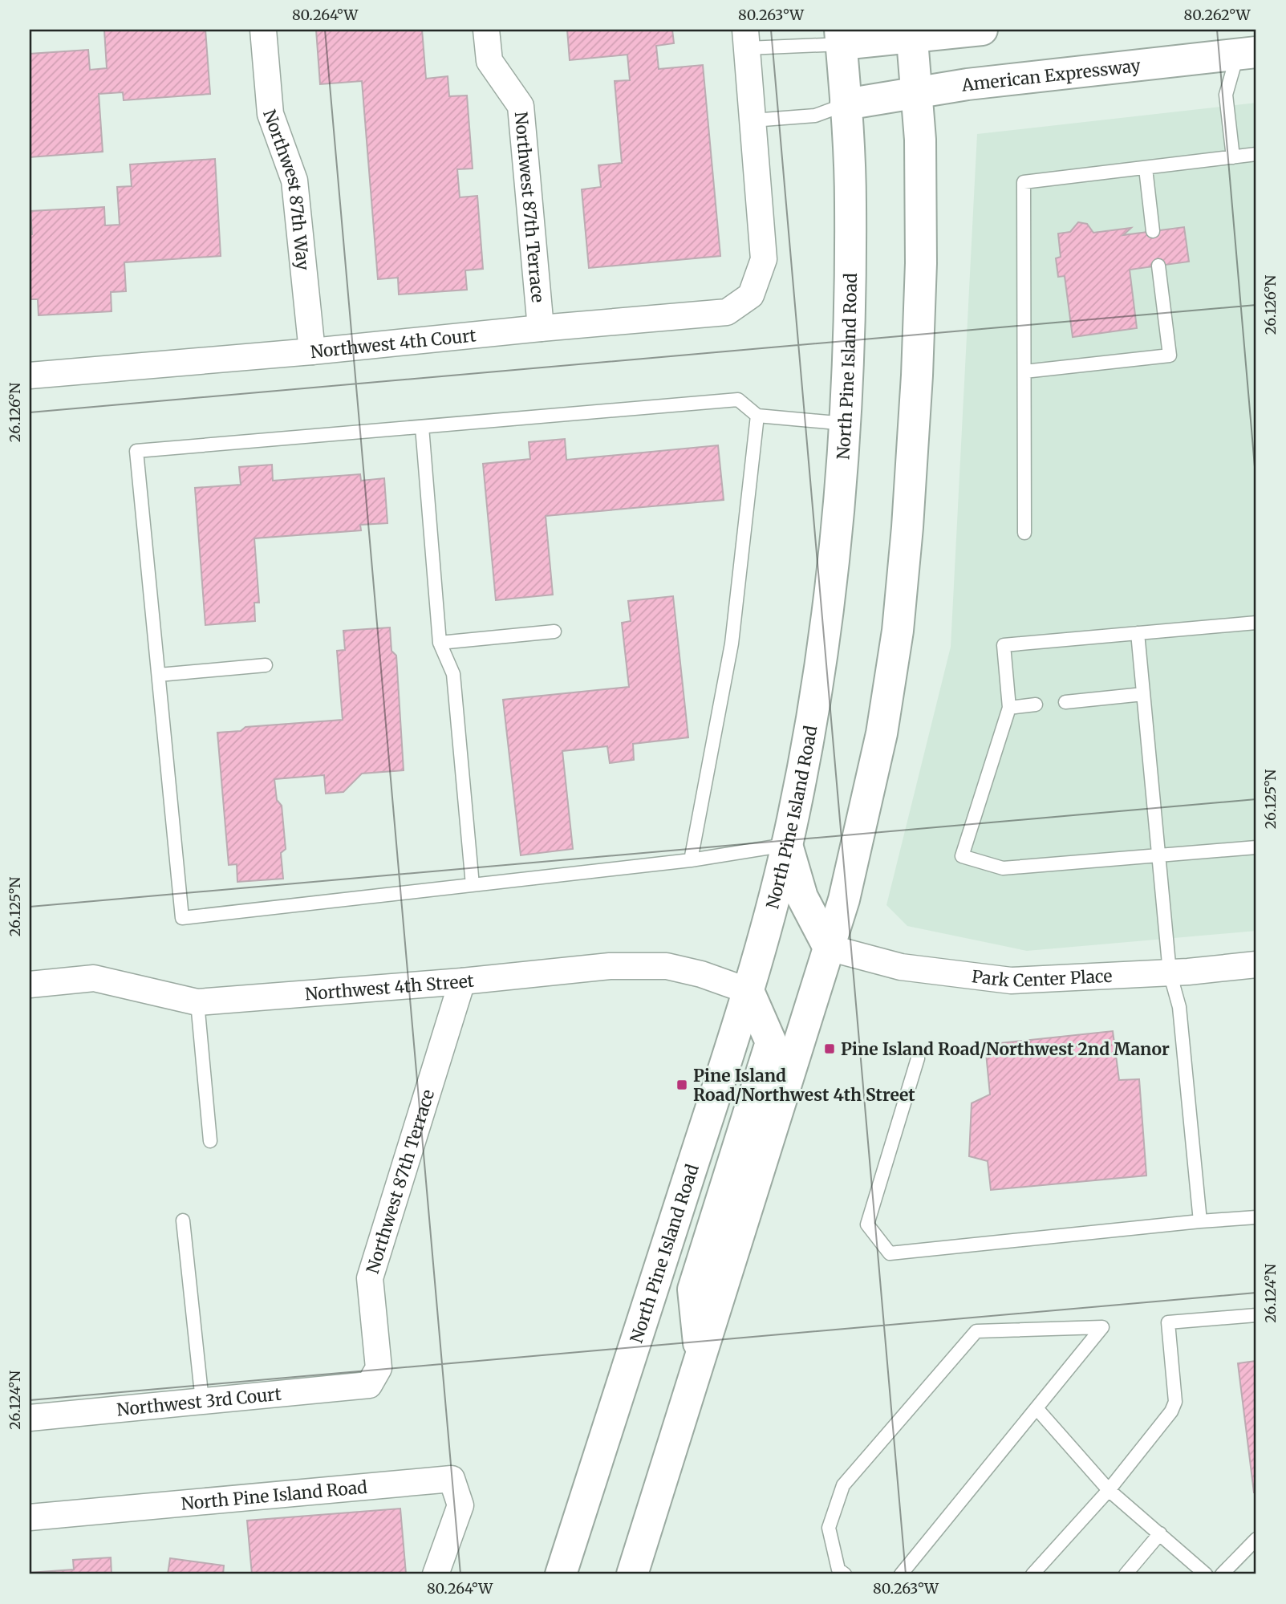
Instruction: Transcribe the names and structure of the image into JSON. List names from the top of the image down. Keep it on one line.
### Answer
{"streets":{"main road":["American Expressway","North Pine Island Road"],"street":["Northwest 87th Way","Northwest 87th Terrace","Northwest 4th Court","Park Center Place","Northwest 4th Street","Northwest 3rd Court"]},"crossings":[["American Expressway","North Pine Island Road"],["Northwest 87th Way","Northwest 4th Court"],["Northwest 87th Terrace","Northwest 4th Court"],["Northwest 87th Terrace","Northwest 4th Street"],["Northwest 87th Terrace","Northwest 3rd Court"],["North Pine Island Road","Northwest 4th Street"]],"places":{"transit":["Pine Island Road/Northwest 2nd Manor","Pine Island Road/Northwest 4th Street"]},"coordinates":["80.264°W","80.263°W","80.262°W","26.126°N","26.125°N","26.124°N"]}
